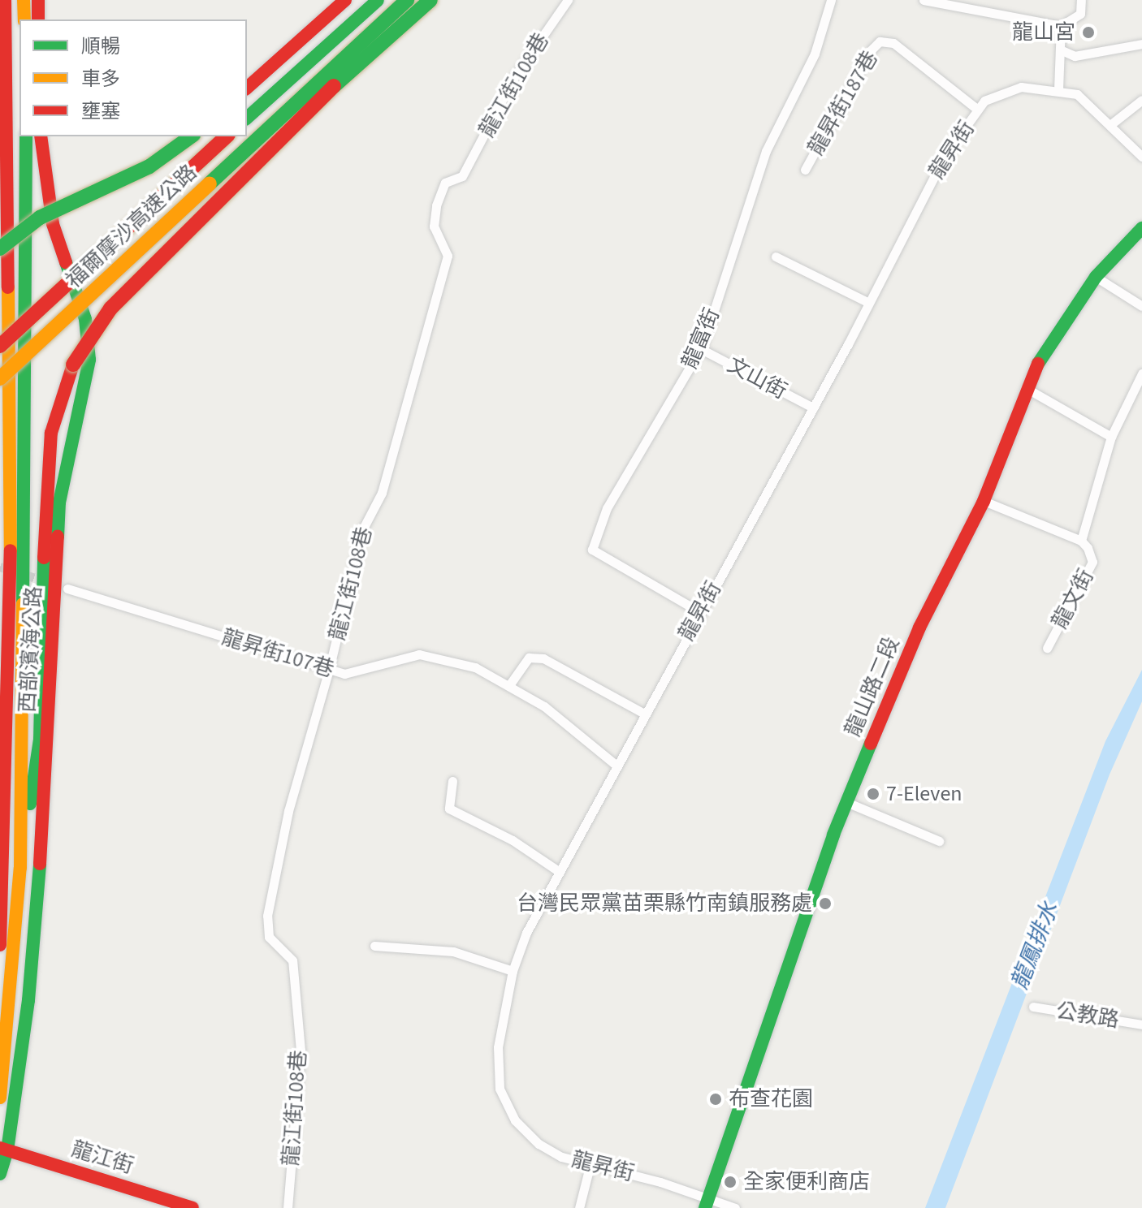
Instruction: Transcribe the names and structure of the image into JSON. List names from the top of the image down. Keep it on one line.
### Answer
{"streets":{"main road":["福爾摩沙高速公路","西部濱海公路","龍山路二段","龍江街"],"street":["龍江街108巷","龍昇街187巷","龍昇街","龍富街","文山街","龍文街","龍昇街107巷","公教路"]},"crossings":[["龍江街108巷","龍昇街107巷"],["龍昇街187巷","龍昇街"],["龍昇街","龍富街"],["龍昇街","文山街"],["龍昇街","龍昇街107巷"],["龍昇街","龍山路二段"],["龍富街","文山街"],["龍文街","龍山路二段"],["西部濱海公路","龍江街"]],"water":["龍鳳排水"],"places":["龍山宮","7-Eleven","台灣民眾黨苗栗縣竹南鎮服務處","布查花園","全家便利商店"],"legend":["順暢","車多","壅塞"]}
